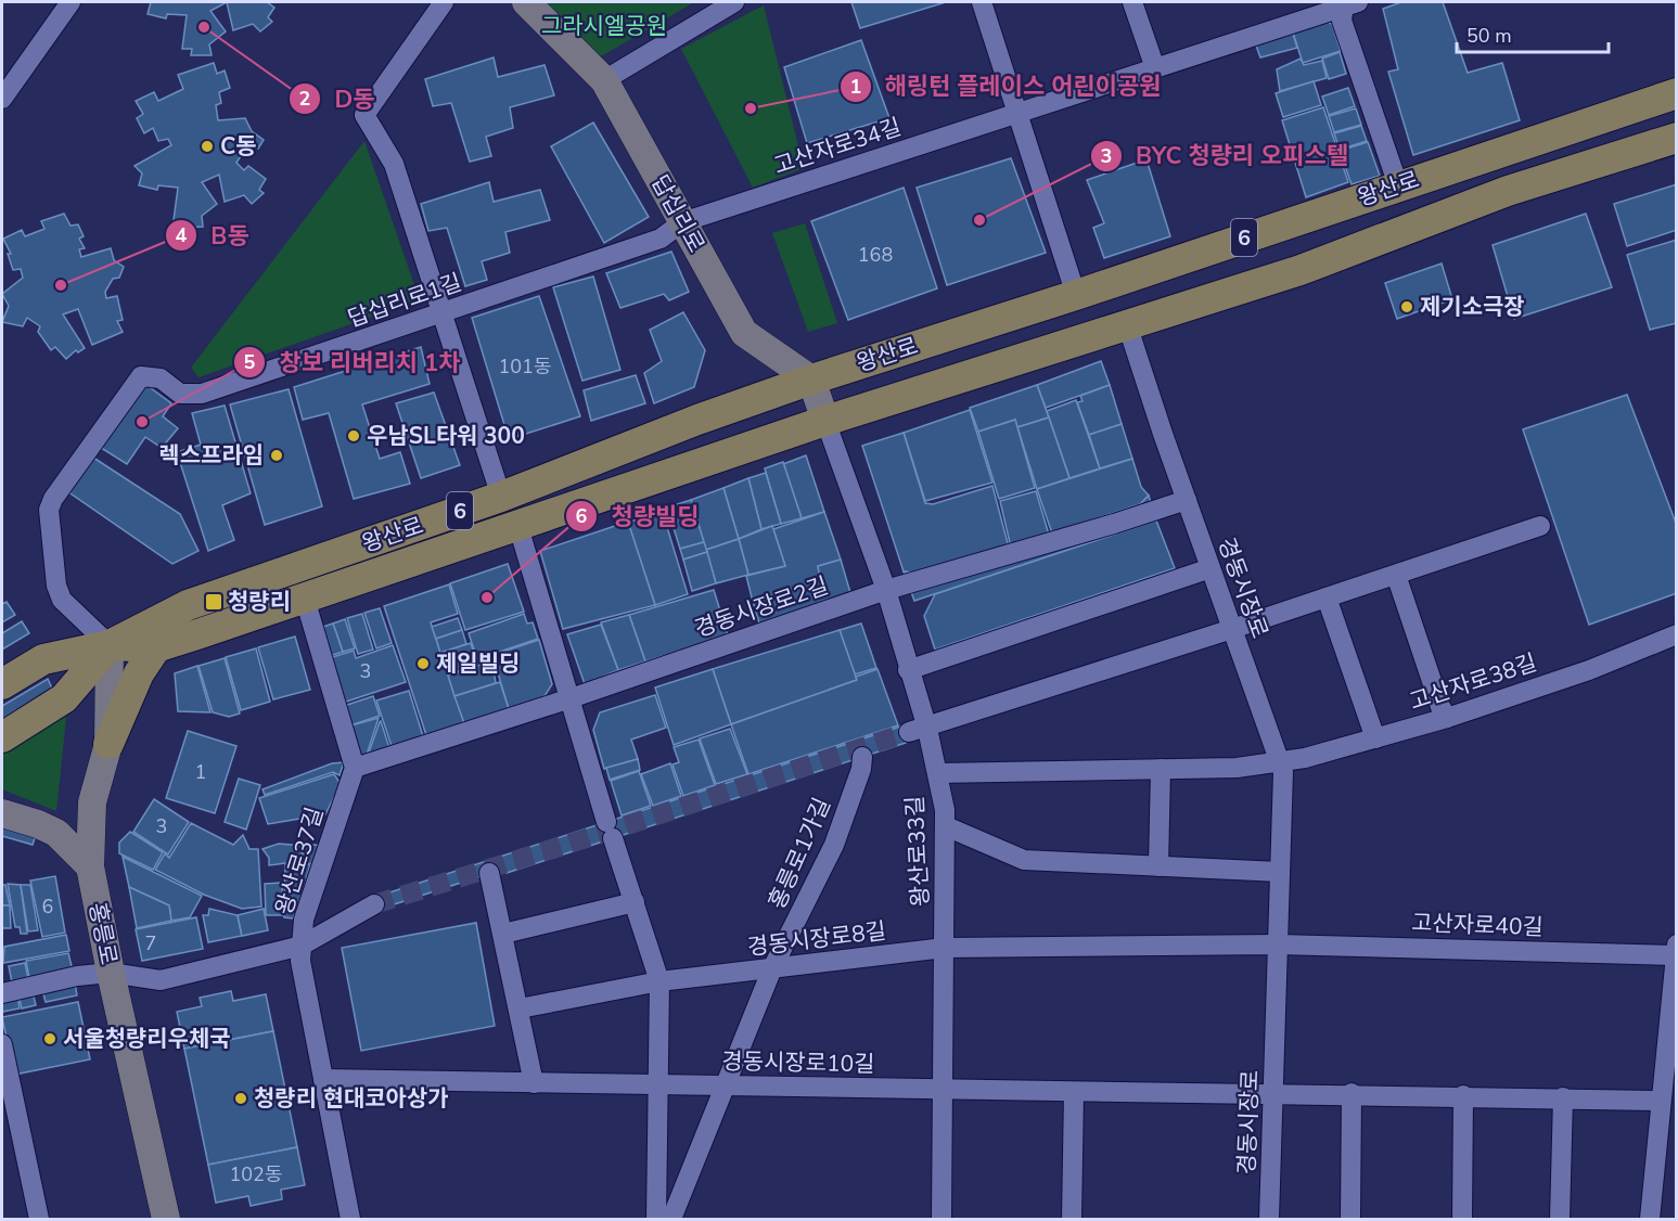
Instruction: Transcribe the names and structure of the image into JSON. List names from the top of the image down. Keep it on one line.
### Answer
{"streets":{"main road":["왕산로","답십리로","6","홍릉로"],"street":["고산자로34길","답십리로1길","경동시장로","경동시장로2길","고산자로38길","왕산로33길","홍릉로1가길","왕산로37길","고산자로40길","경동시장로8길","경동시장로10길"]},"crossings":[["고산자로34길","답십리로"],["고산자로34길","답십리로1길"],["왕산로","답십리로"],["왕산로","답십리로1길"],["왕산로","경동시장로"],["왕산로","왕산로33길"],["왕산로","홍릉로"],["답십리로","답십리로1길"],["답십리로1길","홍릉로"],["경동시장로","경동시장로2길"],["경동시장로","고산자로38길"],["경동시장로","고산자로40길"],["경동시장로","경동시장로8길"],["경동시장로","경동시장로10길"],["경동시장로2길","왕산로33길"],["경동시장로2길","왕산로37길"],["고산자로38길","왕산로33길"],["왕산로33길","경동시장로8길"],["왕산로33길","경동시장로10길"],["홍릉로1가길","경동시장로8길"],["홍릉로1가길","경동시장로10길"],["왕산로37길","경동시장로10길"],["고산자로40길","경동시장로8길"]],"parks":["그라시엘공원"],"places":{"other":["D동","해링턴 플레이스 어린이공원","C동","BYC 청량리 오피스텔","B동","제기소극장","창보 리버리치 1차","우남SL타워 300","렉스프라임","청량빌딩","제일빌딩","서울청량리우체국","청량리 현대코아상가"],"transit":["청량리"]},"house_numbers":["168","101동","3","1","3","6","7","102동"],"scale_bar":"50 m"}
